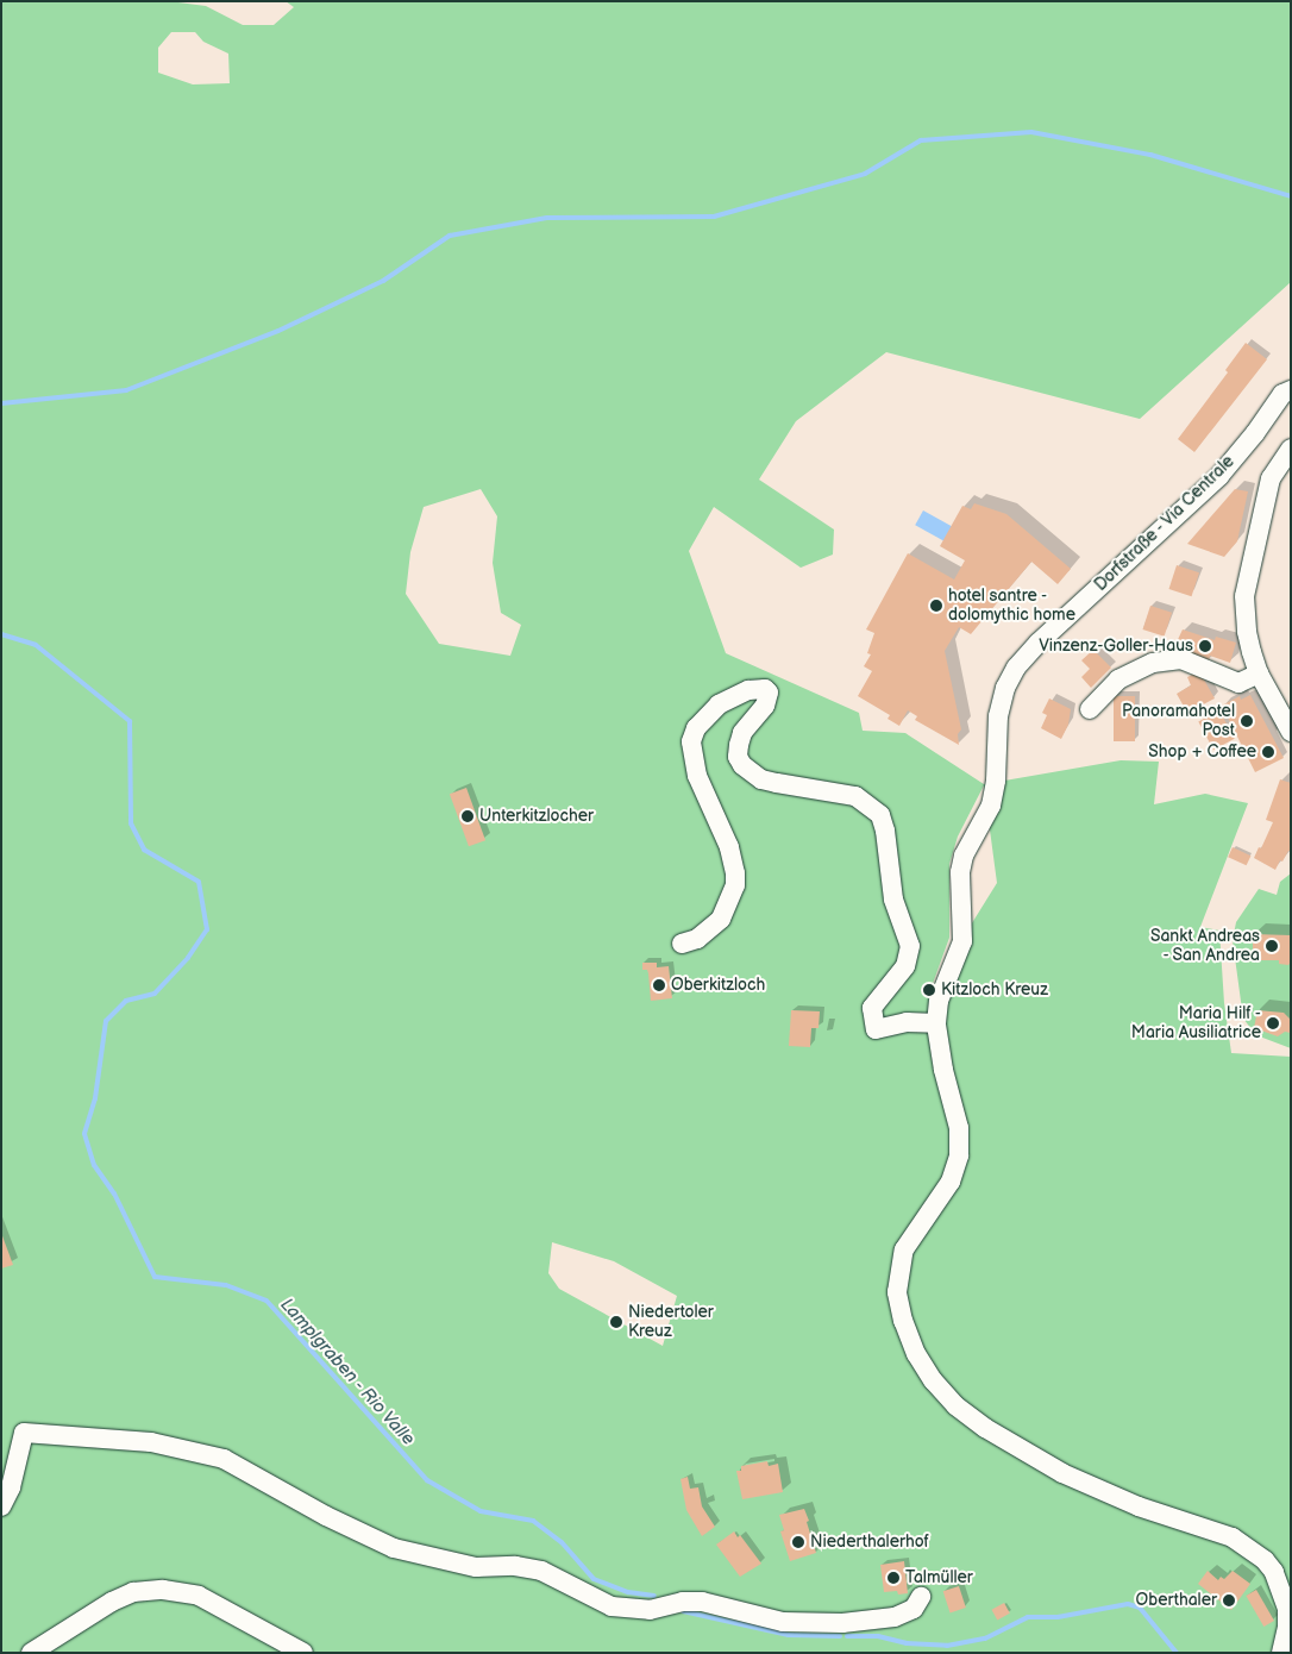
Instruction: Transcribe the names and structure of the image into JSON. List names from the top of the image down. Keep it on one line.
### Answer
{"streets":{"street":["Dorfstraße - Via Centrale"]},"water":["Lamplgraben - Rio Valle"],"places":["hotel santre - dolomythic home","Vinzenz-Goller-Haus","Panoramahotel Post","Shop + Coffee","Unterkitzlocher","Sankt Andreas - San Andrea","Oberkitzloch","Kitzloch Kreuz","Maria Hilf - Maria Ausiliatrice","Niedertoler Kreuz","Niederthalerhof","Talmüller","Oberthaler"]}
